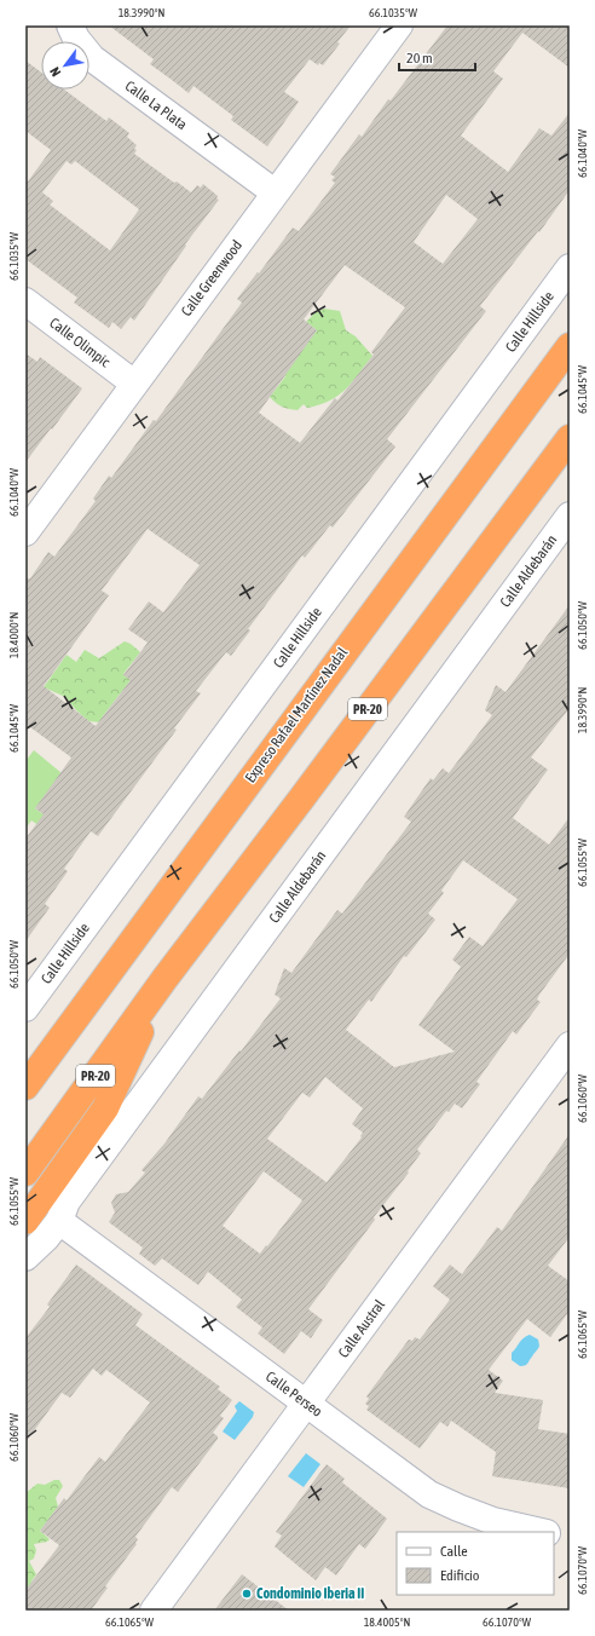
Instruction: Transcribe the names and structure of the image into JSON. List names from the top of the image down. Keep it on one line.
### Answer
{"streets":{"highway":["PR-20","Expreso Rafael Martínez Nadal"],"street":["Calle La Plata","Calle Greenwood","Calle Hillside","Calle Olimpic","Calle Aldebarán","Calle Austral","Calle Perseo"]},"crossings":[["Calle La Plata","Calle Greenwood"],["Calle Greenwood","Calle Olimpic"],["Calle Aldebarán","Calle Perseo"],["Calle Austral","Calle Perseo"]],"places":["Condominio Iberia II"],"legend":["Calle","Edificio"],"scale_bar":"20 m","north":"bottom left","coordinates":["18.3990°N","66.1035°W","66.1040°W","66.1045°W","66.1050°W","18.4000°N","66.1055°W","66.1060°W","66.1065°W","66.1070°W","18.4005°N"]}
